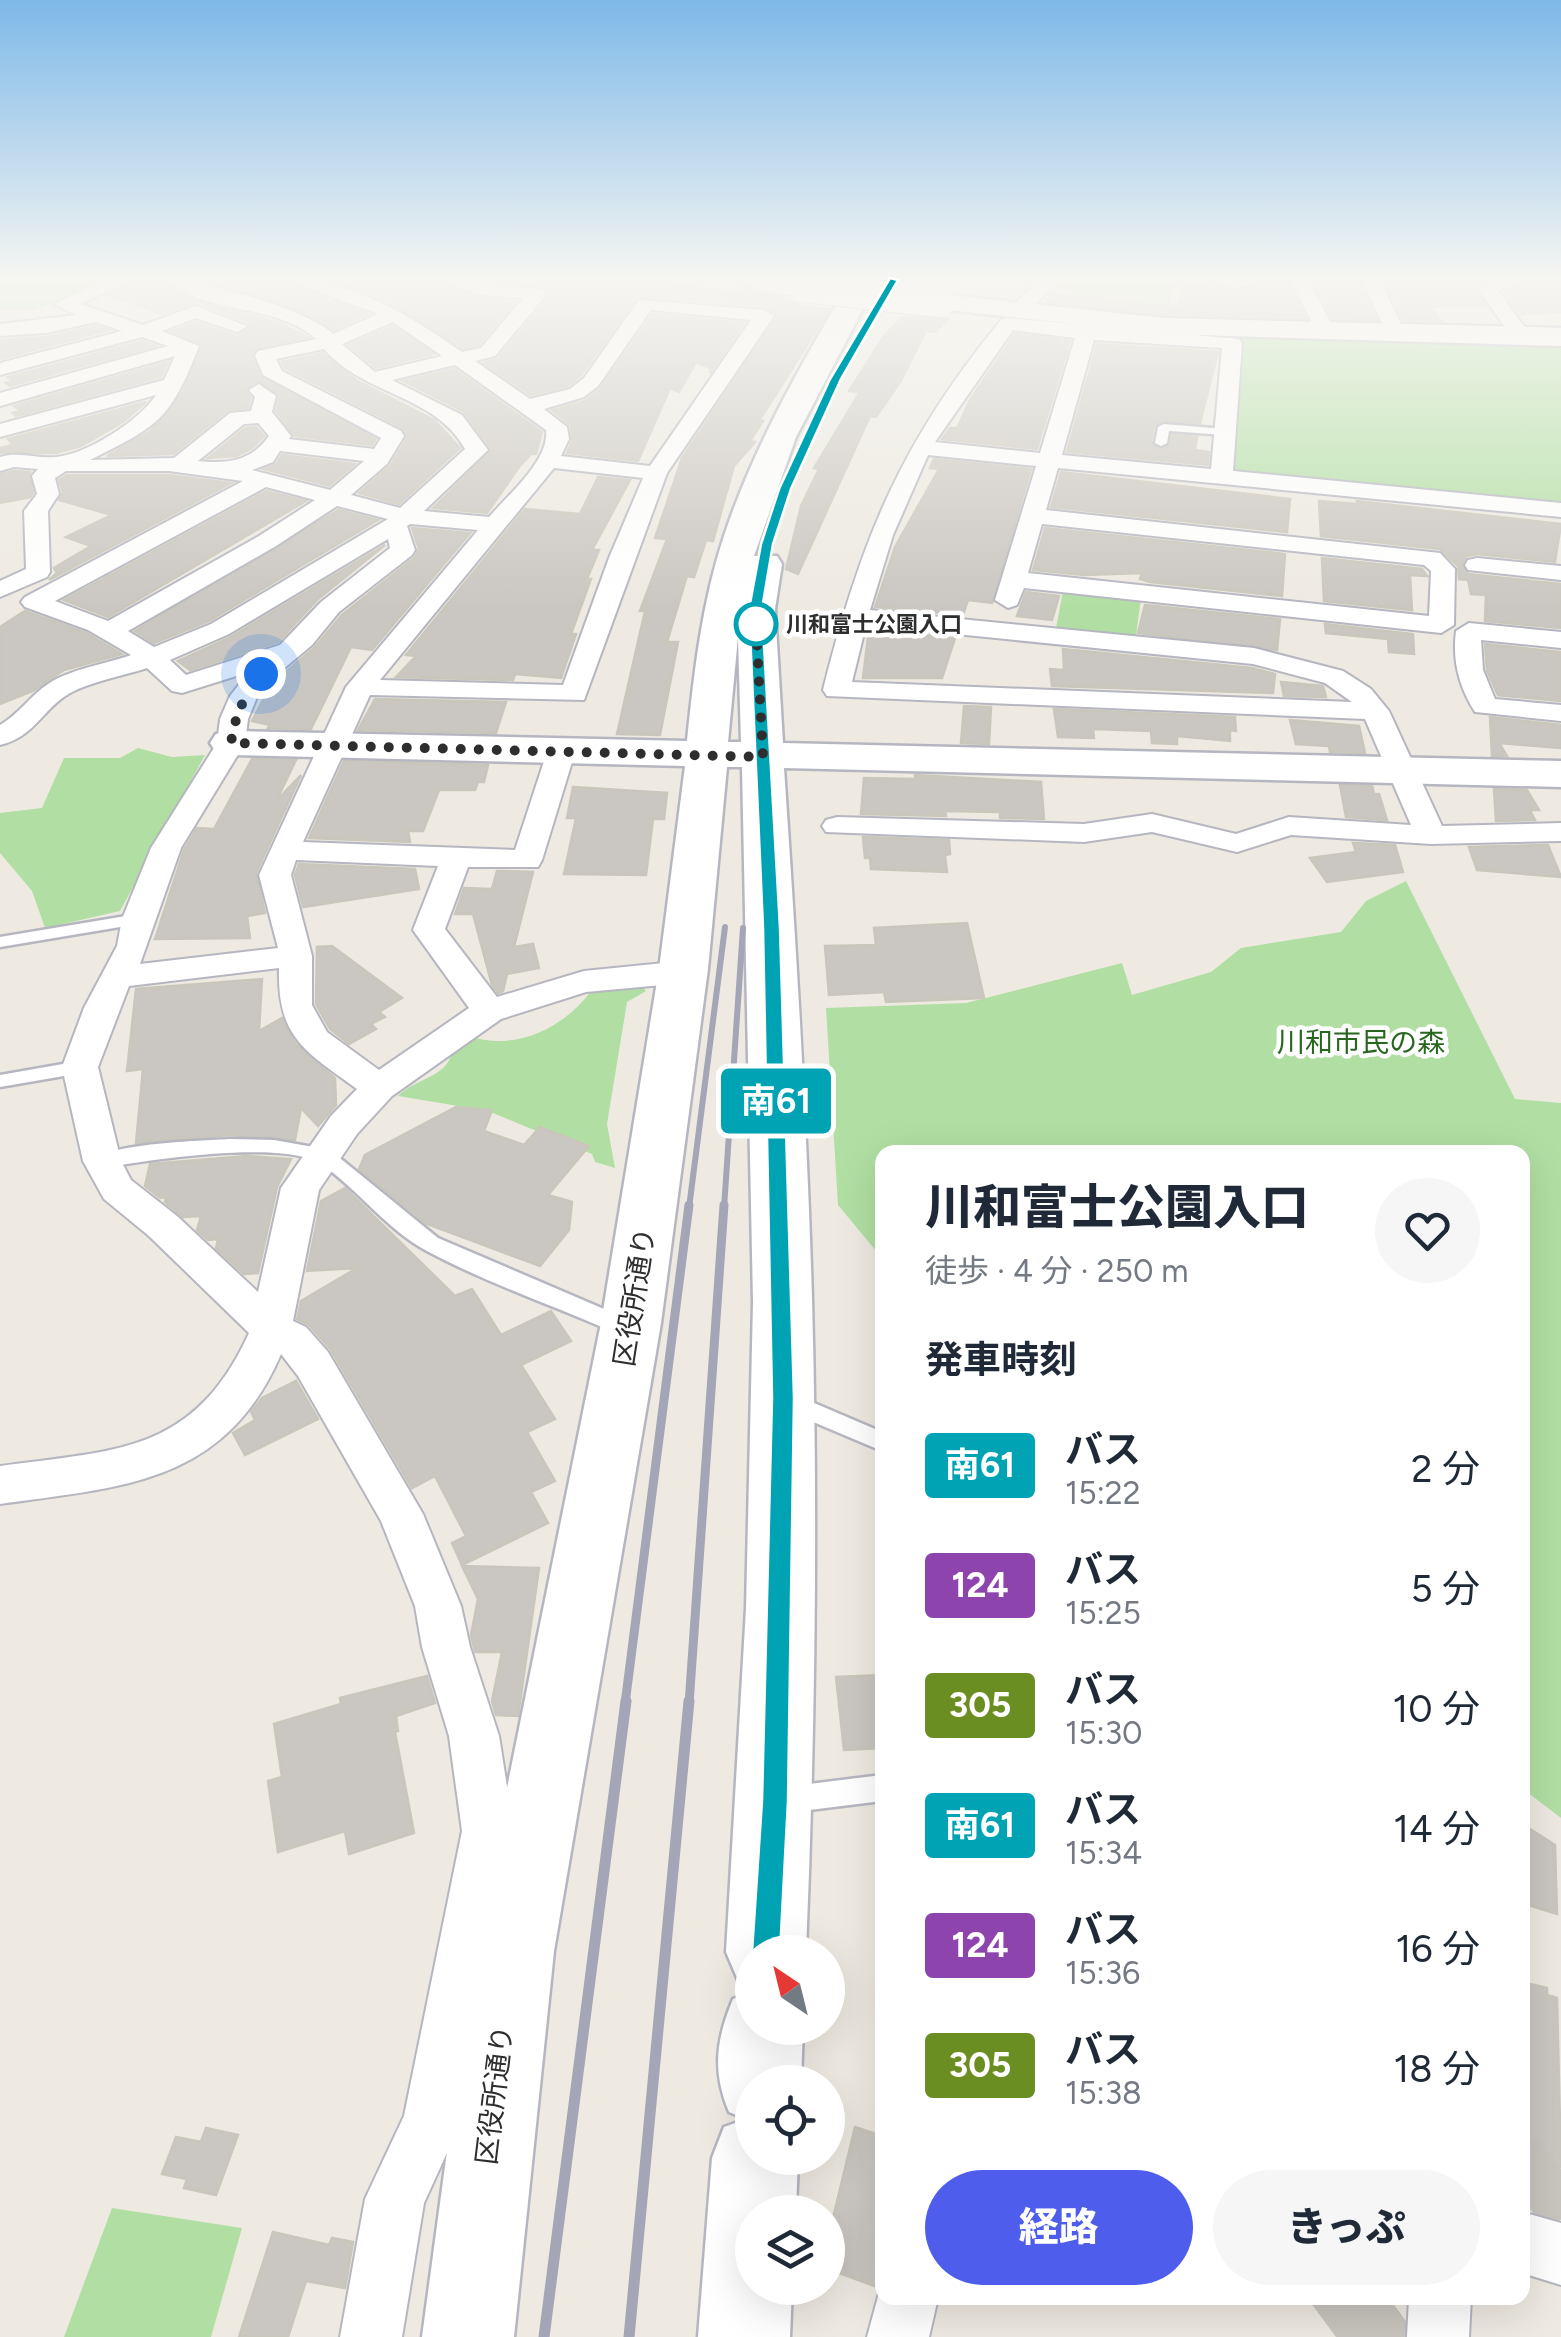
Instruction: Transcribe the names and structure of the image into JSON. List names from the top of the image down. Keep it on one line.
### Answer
{"streets":{"street":["区役所通り"]},"parks":["川和市民の森"],"places":["川和富士公園入口"],"lines":["bus line 南61"],"north":"top left","page":{"on_map":"南61","heading":[["川和富士公園入口","徒歩 · 4 分 · 250 m"],"発車時刻"],"list":[{"mark":"南61","name":"バス","note":"15:22","value":"2 分"},{"mark":"124","name":"バス","note":"15:25","value":"5 分"},{"mark":"305","name":"バス","note":"15:30","value":"10 分"},{"mark":"南61","name":"バス","note":"15:34","value":"14 分"},{"mark":"124","name":"バス","note":"15:36","value":"16 分"},{"mark":"305","name":"バス","note":"15:38","value":"18 分"}],"buttons":["経路","きっぷ"]}}
